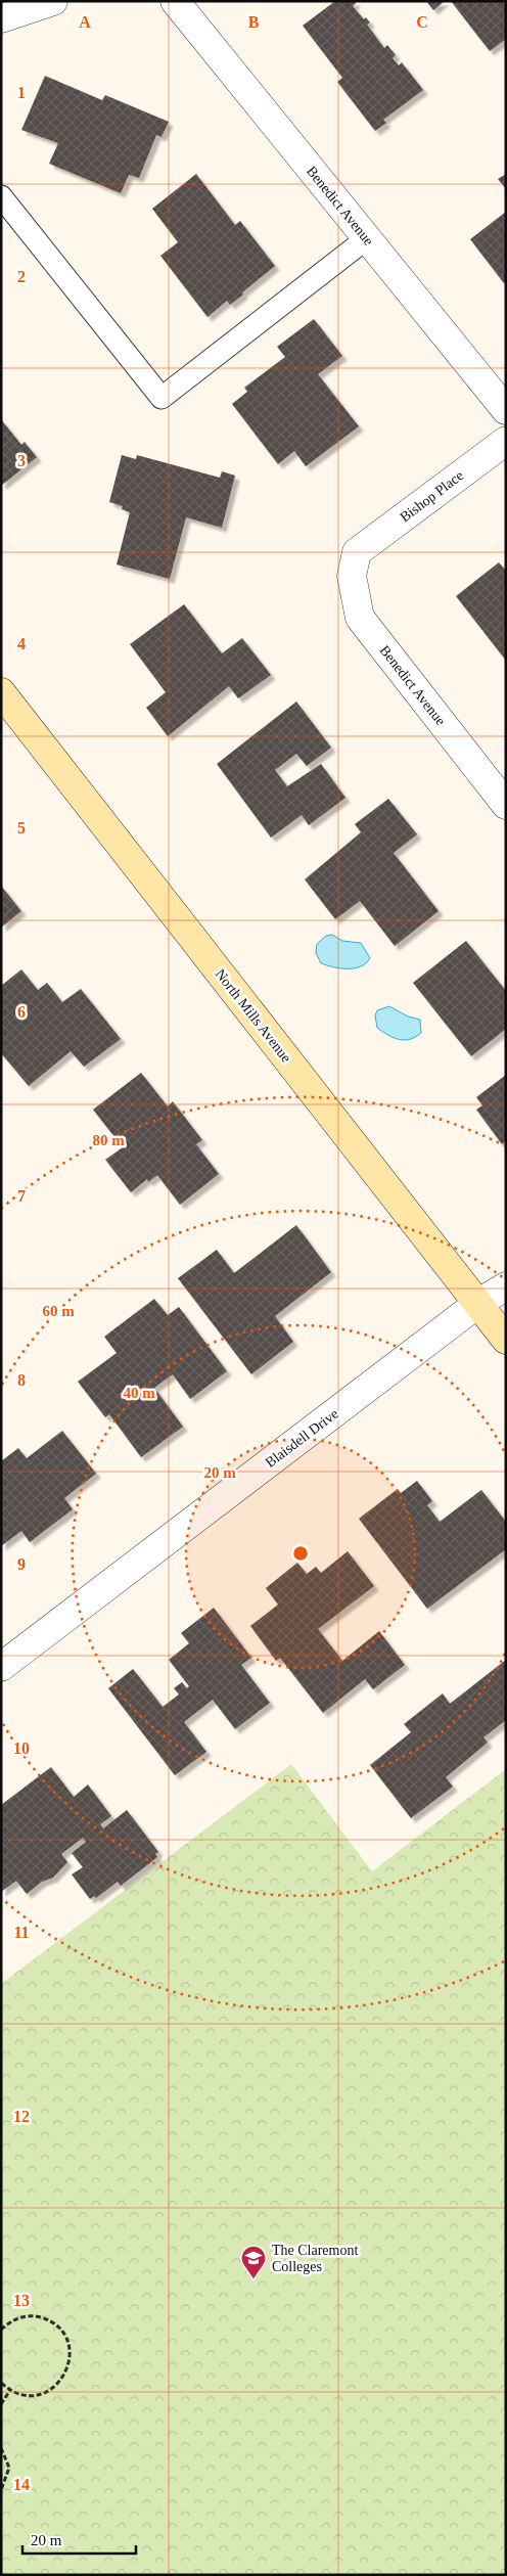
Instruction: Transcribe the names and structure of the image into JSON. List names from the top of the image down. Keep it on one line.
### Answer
{"streets":{"main road":["North Mills Avenue"],"street":["Benedict Avenue","Bishop Place","Blaisdell Drive"]},"crossings":[["Benedict Avenue","Bishop Place"],["North Mills Avenue","Blaisdell Drive"]],"places":{"school or university":["The Claremont Colleges"]},"scale_bar":"20 m","grid":{"columns":["A","B","C"],"rows":["1","2","3","4","5","6","7","8","9","10","11","12","13","14"]},"rings":["80 m","60 m","40 m","20 m"]}
